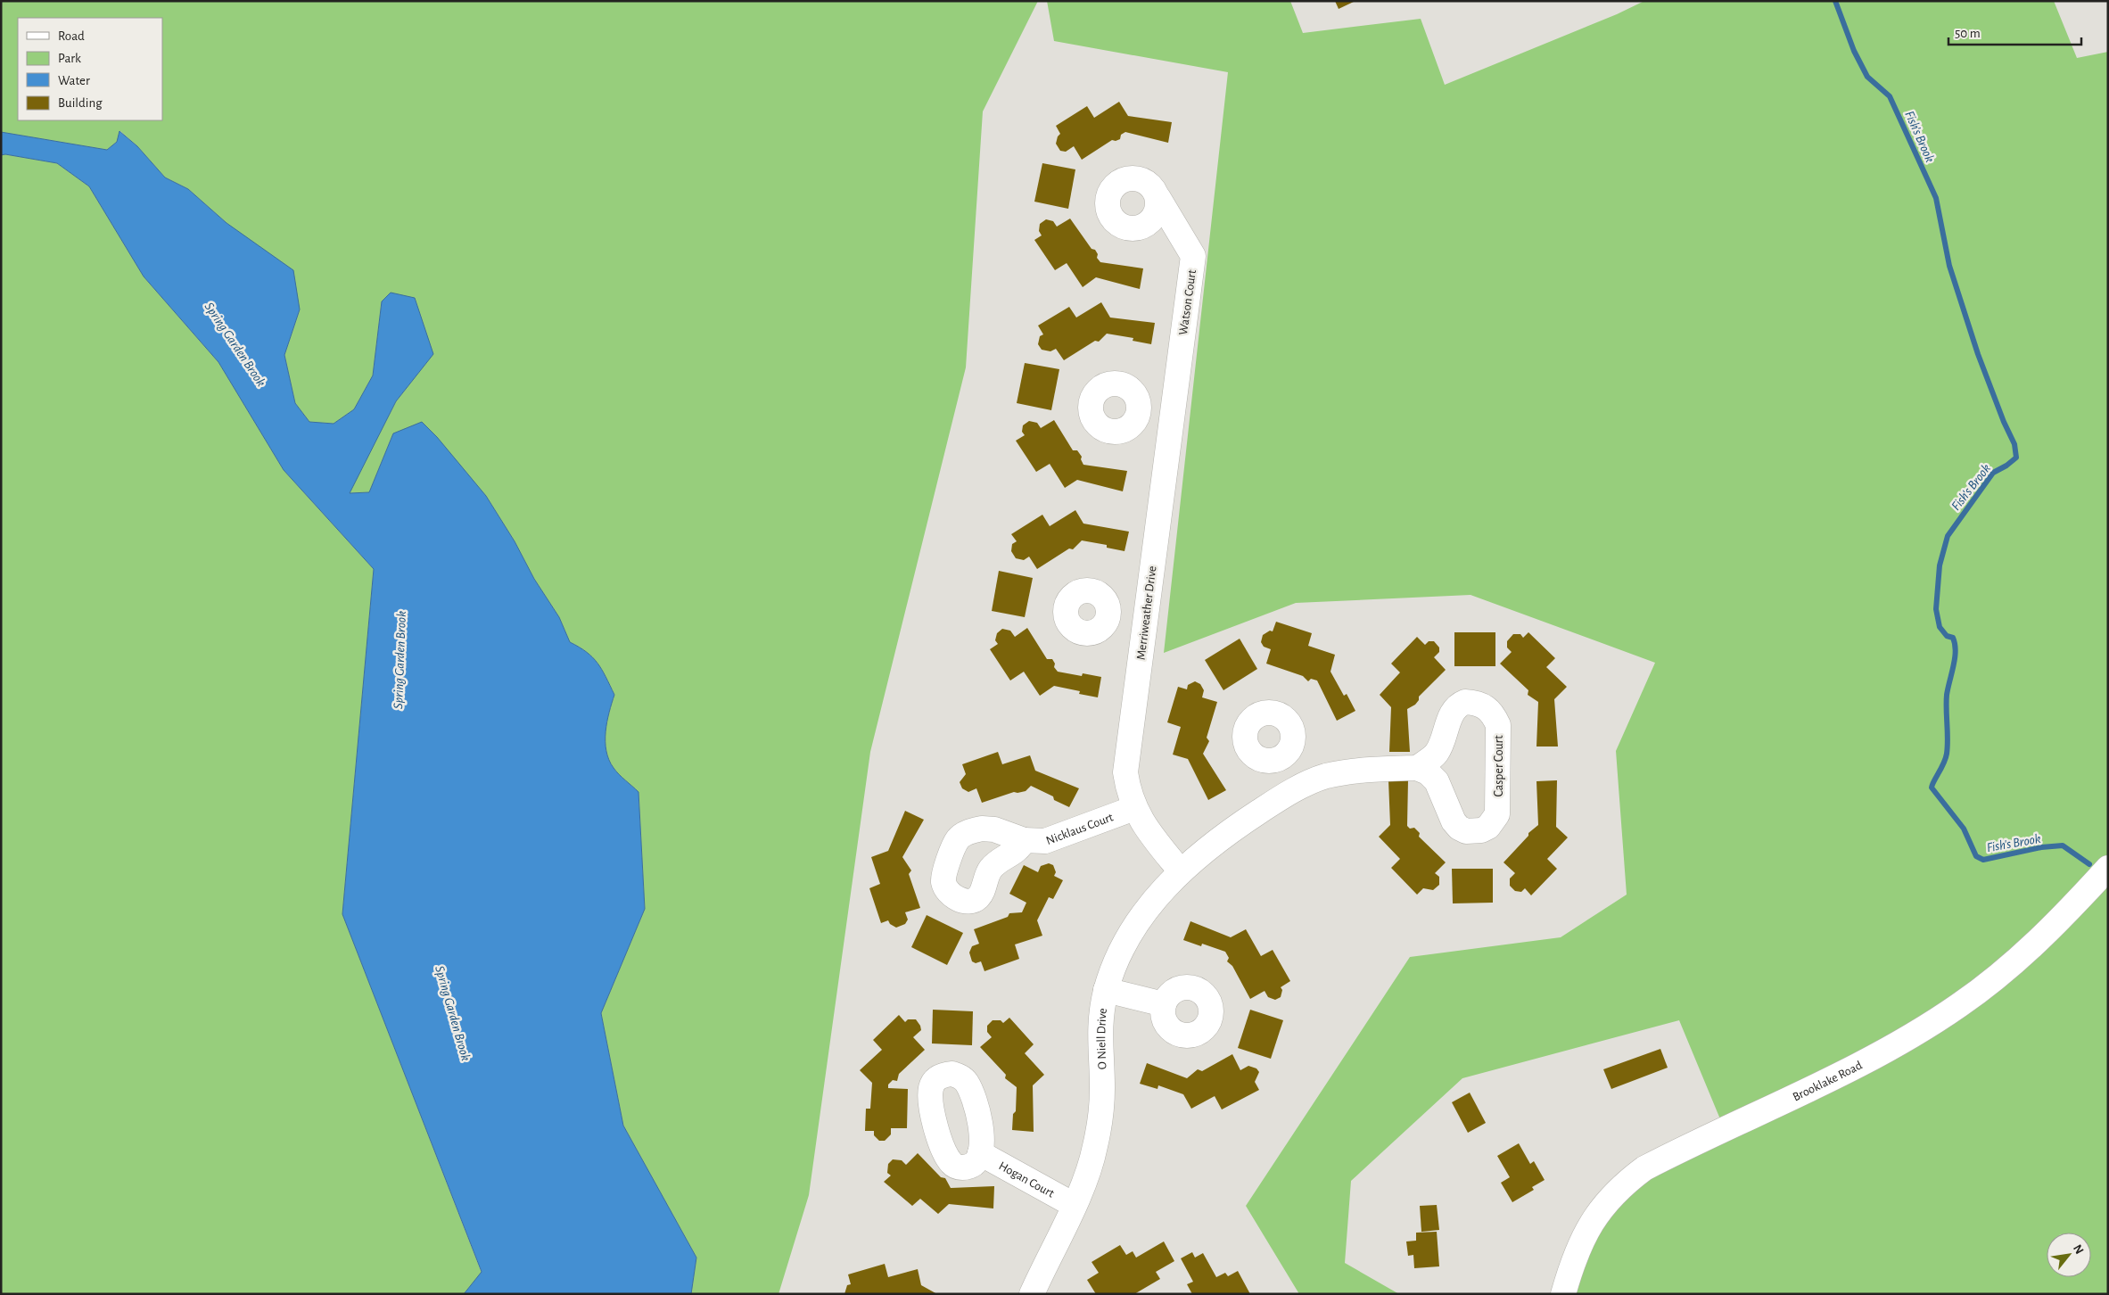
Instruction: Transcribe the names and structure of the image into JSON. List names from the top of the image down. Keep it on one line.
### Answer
{"streets":{"street":["Watson Court","Merriweather Drive","Casper Court","Nicklaus Court","O Niell Drive","Brooklake Road","Hogan Court"]},"crossings":[["Watson Court","Merriweather Drive"],["Merriweather Drive","Nicklaus Court"],["O Niell Drive","Hogan Court"]],"water":["Fish's Brook","Spring Garden Brook"],"legend":["Road","Park","Water","Building"],"scale_bar":"50 m","north":"top right"}
